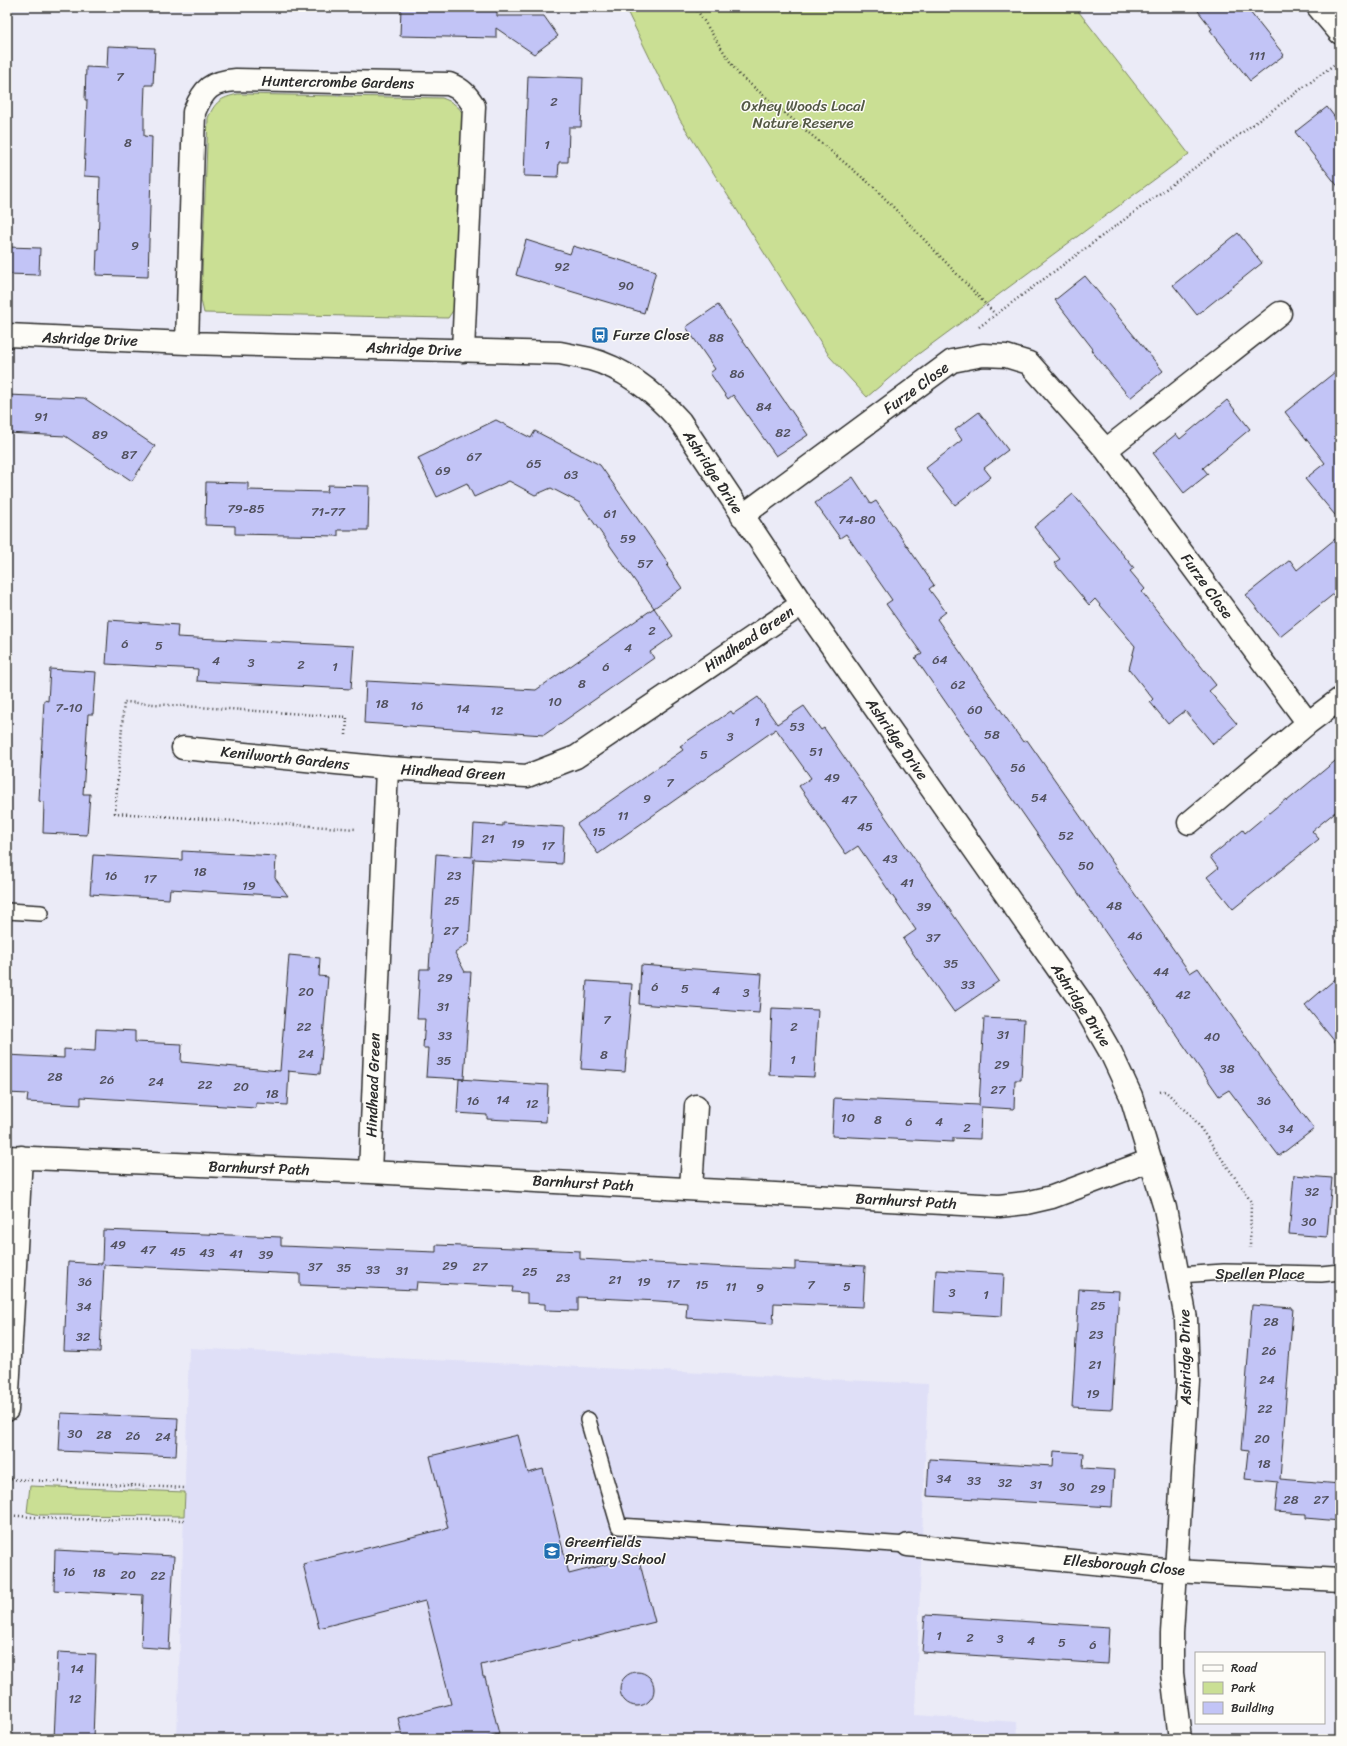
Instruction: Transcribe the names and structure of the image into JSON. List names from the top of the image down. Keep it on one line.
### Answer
{"streets":{"street":["Huntercrombe Gardens","Ashridge Drive","Furze Close","Hindhead Green","Kenilworth Gardens","Barnhurst Path","Ellesborough Close"],"lane":["Spellen Place"]},"crossings":[["Huntercrombe Gardens","Ashridge Drive"],["Ashridge Drive","Furze Close"],["Ashridge Drive","Hindhead Green"],["Ashridge Drive","Barnhurst Path"],["Ashridge Drive","Spellen Place"],["Ashridge Drive","Ellesborough Close"],["Hindhead Green","Kenilworth Gardens"],["Hindhead Green","Barnhurst Path"]],"parks":["Oxhey Woods Local Nature Reserve"],"places":{"bus stop":["Furze Close"],"school or university":["Greenfields Primary School"]},"house_numbers":["111","7","2","8","1","9","92","90","88","86","84","91","82","89","87","67","65","69","63","79-85","71-77","61","74-80","59","57","2","6","5","4","64","4","3","2","1","6","8","62","10","18","16","7-10","14","60","12","1","53","58","3","51","5","56","49","7","54","9","47","11","45","15","52","21","19","17","43","50","18","16","23","17","41","19","25","48","39","27","46","37","35","44","29","33","6","5","4","20","3","42","31","7","22","2","31","33","40","24","8","1","35","29","38","28","26","24","22","20","27","18","14","16","36","12","10","8","6","4","2","34","32","30","49","47","45","43","41","39","29","37","27","35","33","31","25","23","21","36","19","17","15","7","11","5","9","3","1","25","34","28","23","32","26","21","24","19","22","30","28","26","24","20","18","34","33","32","31","30","29","28","27","16","18","20","22","1","2","3","4","5","6","14","12"],"legend":["Road","Park","Building"]}
